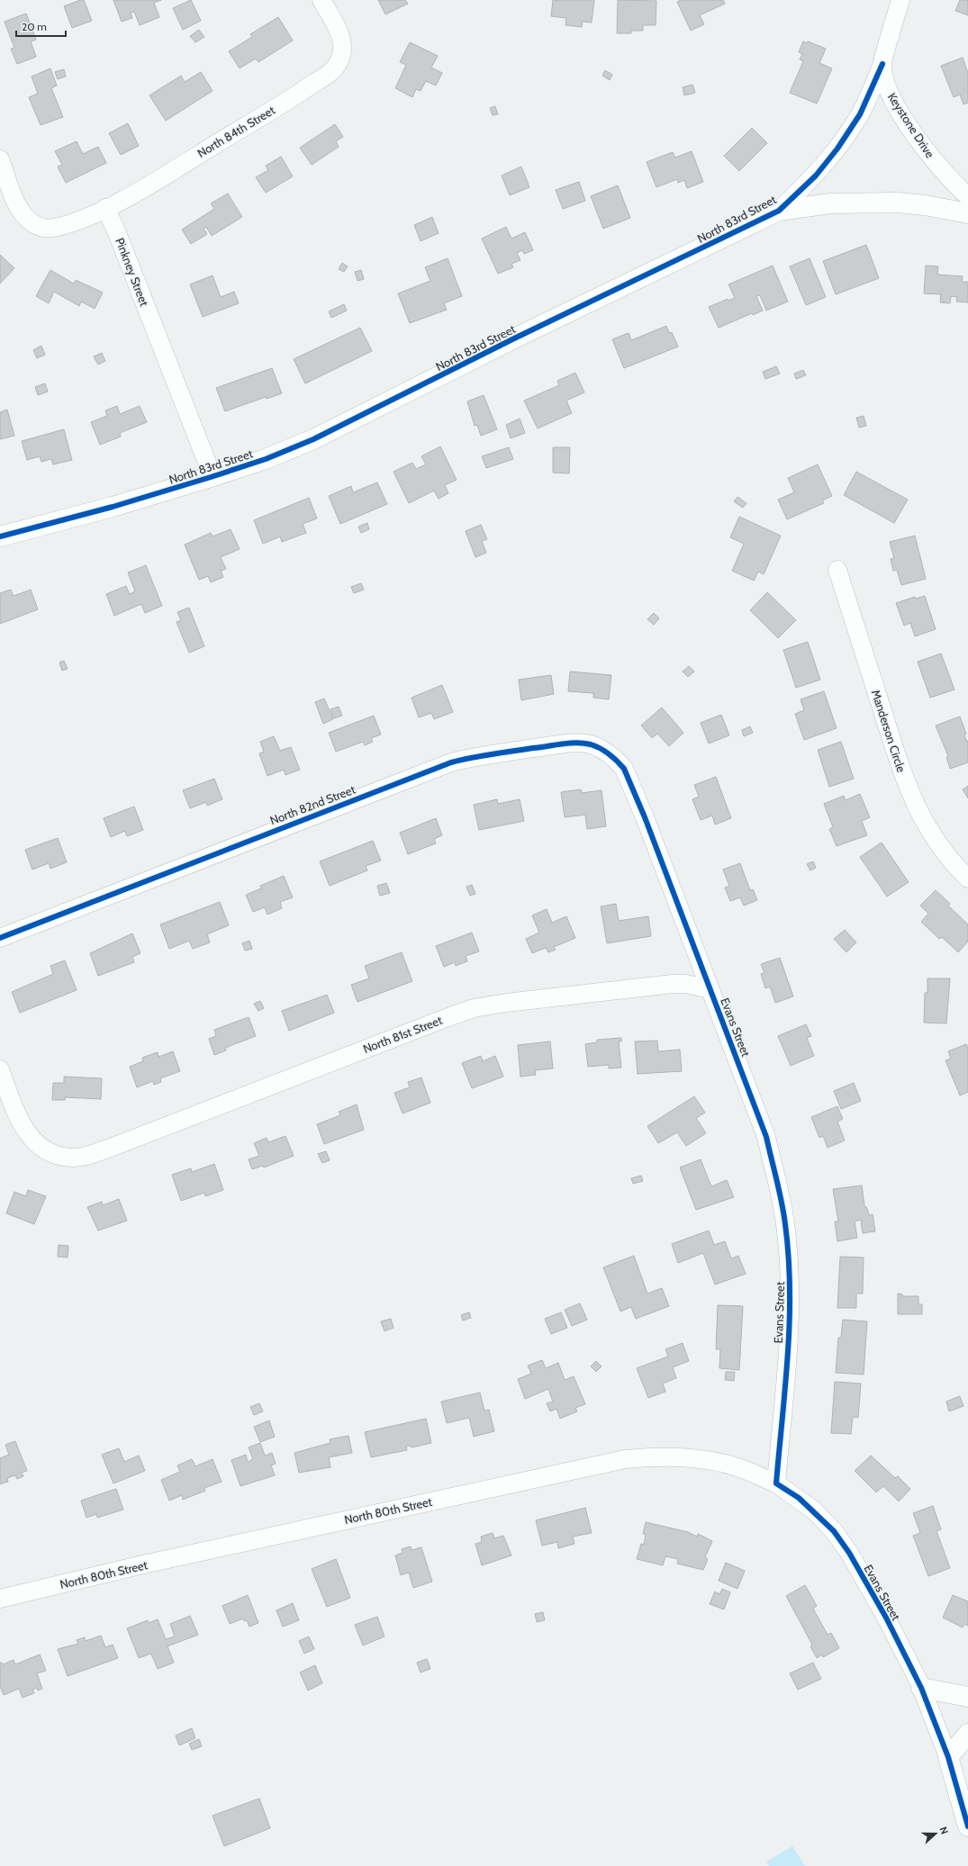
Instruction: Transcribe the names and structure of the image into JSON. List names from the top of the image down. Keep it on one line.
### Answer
{"streets":{"street":["Keystone Drive","North 84th Street","North 83rd Street","Pinkney Street","Manderson Circle","North 82nd Street","Evans Street","North 81st Street","North 80th Street"]},"crossings":[["Keystone Drive","North 83rd Street"],["North 84th Street","Pinkney Street"],["North 83rd Street","Pinkney Street"],["North 82nd Street","Evans Street"],["Evans Street","North 81st Street"],["Evans Street","North 80th Street"]],"scale_bar":"20 m","north":"right"}
